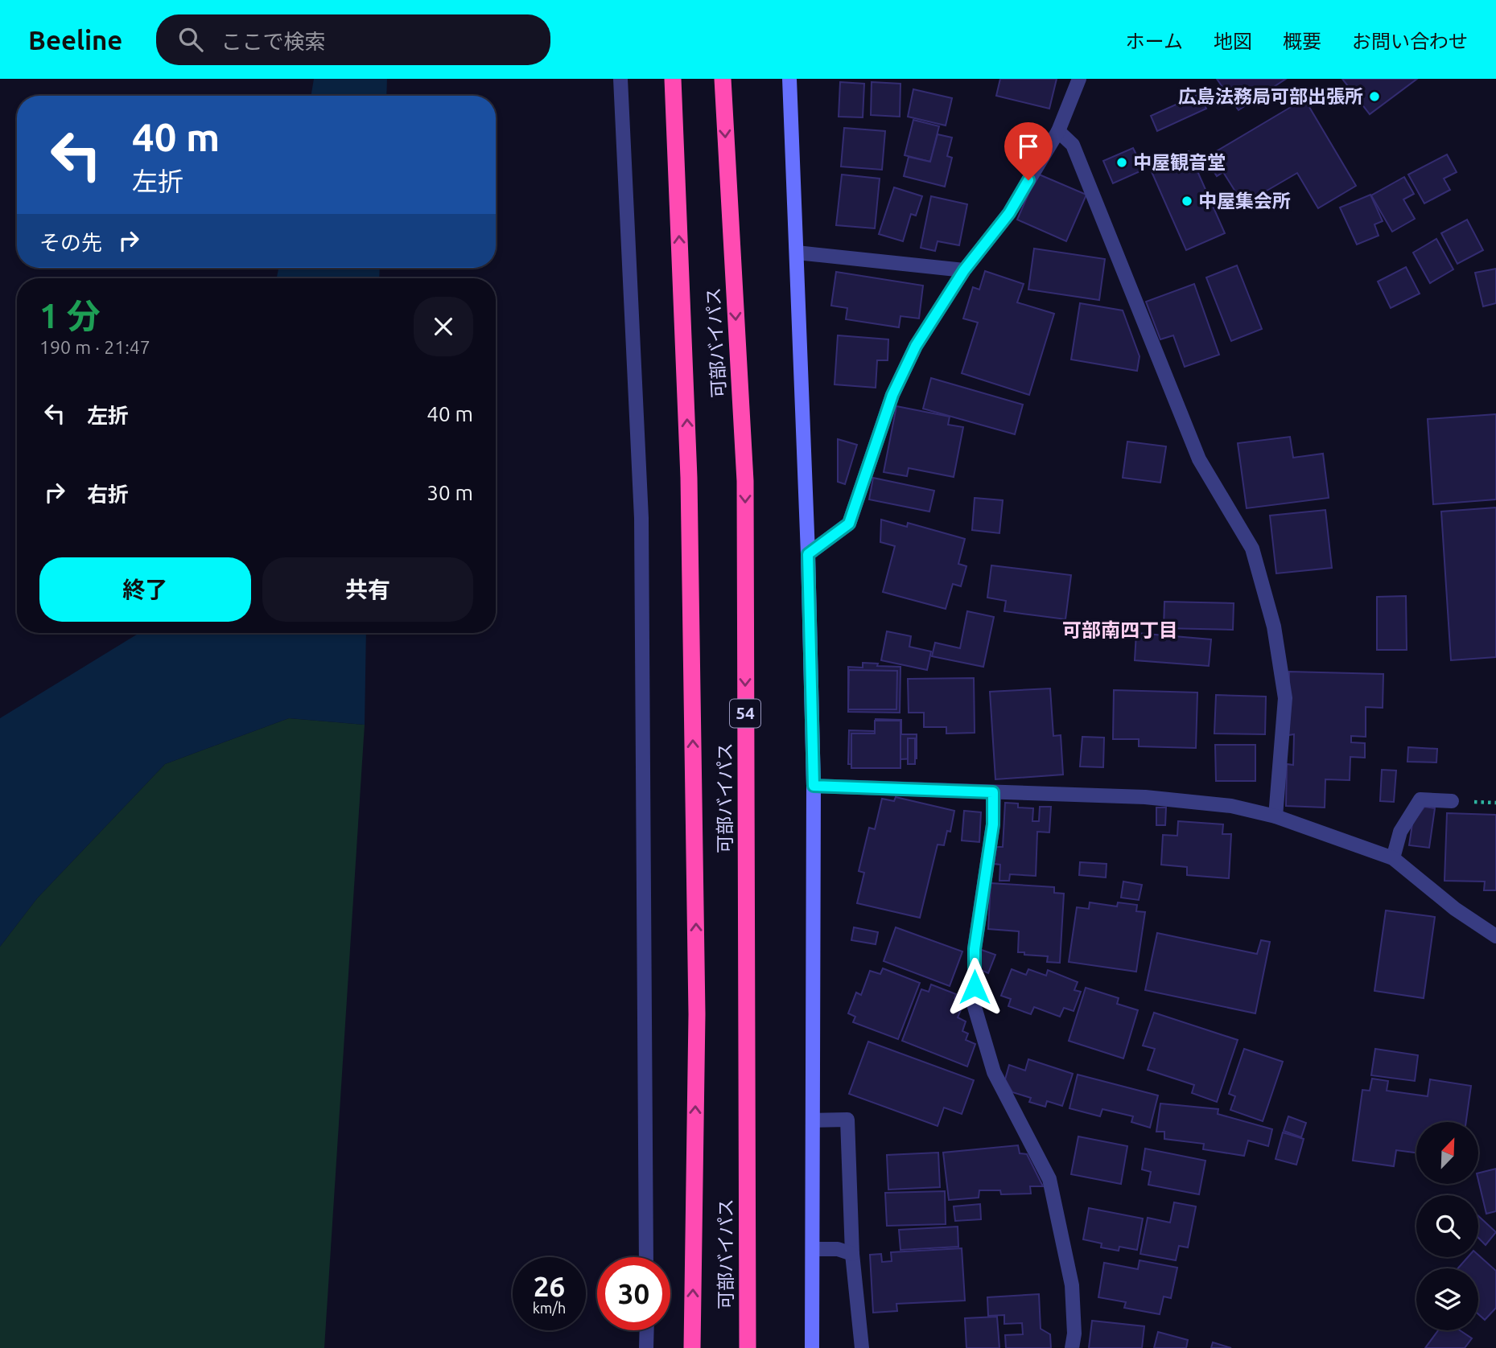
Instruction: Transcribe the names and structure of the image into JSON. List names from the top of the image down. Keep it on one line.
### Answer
{"streets":{"highway":["可部バイパス","54"]},"districts":["可部南四丁目"],"places":["広島法務局可部出張所","中屋観音堂","中屋集会所"],"north":"top right","page":{"header":"Beeline","search":"ここで検索","nav":["ホーム","地図","概要","お問い合わせ"],"turn":["40 m","左折"],"then":"その先","heading":["1 分","190 m · 21:47"],"list":[{"name":"左折","value":"40 m"},{"name":"右折","value":"30 m"}],"buttons":["終了","共有"],"speed":"26 km/h","limit":"30"}}
